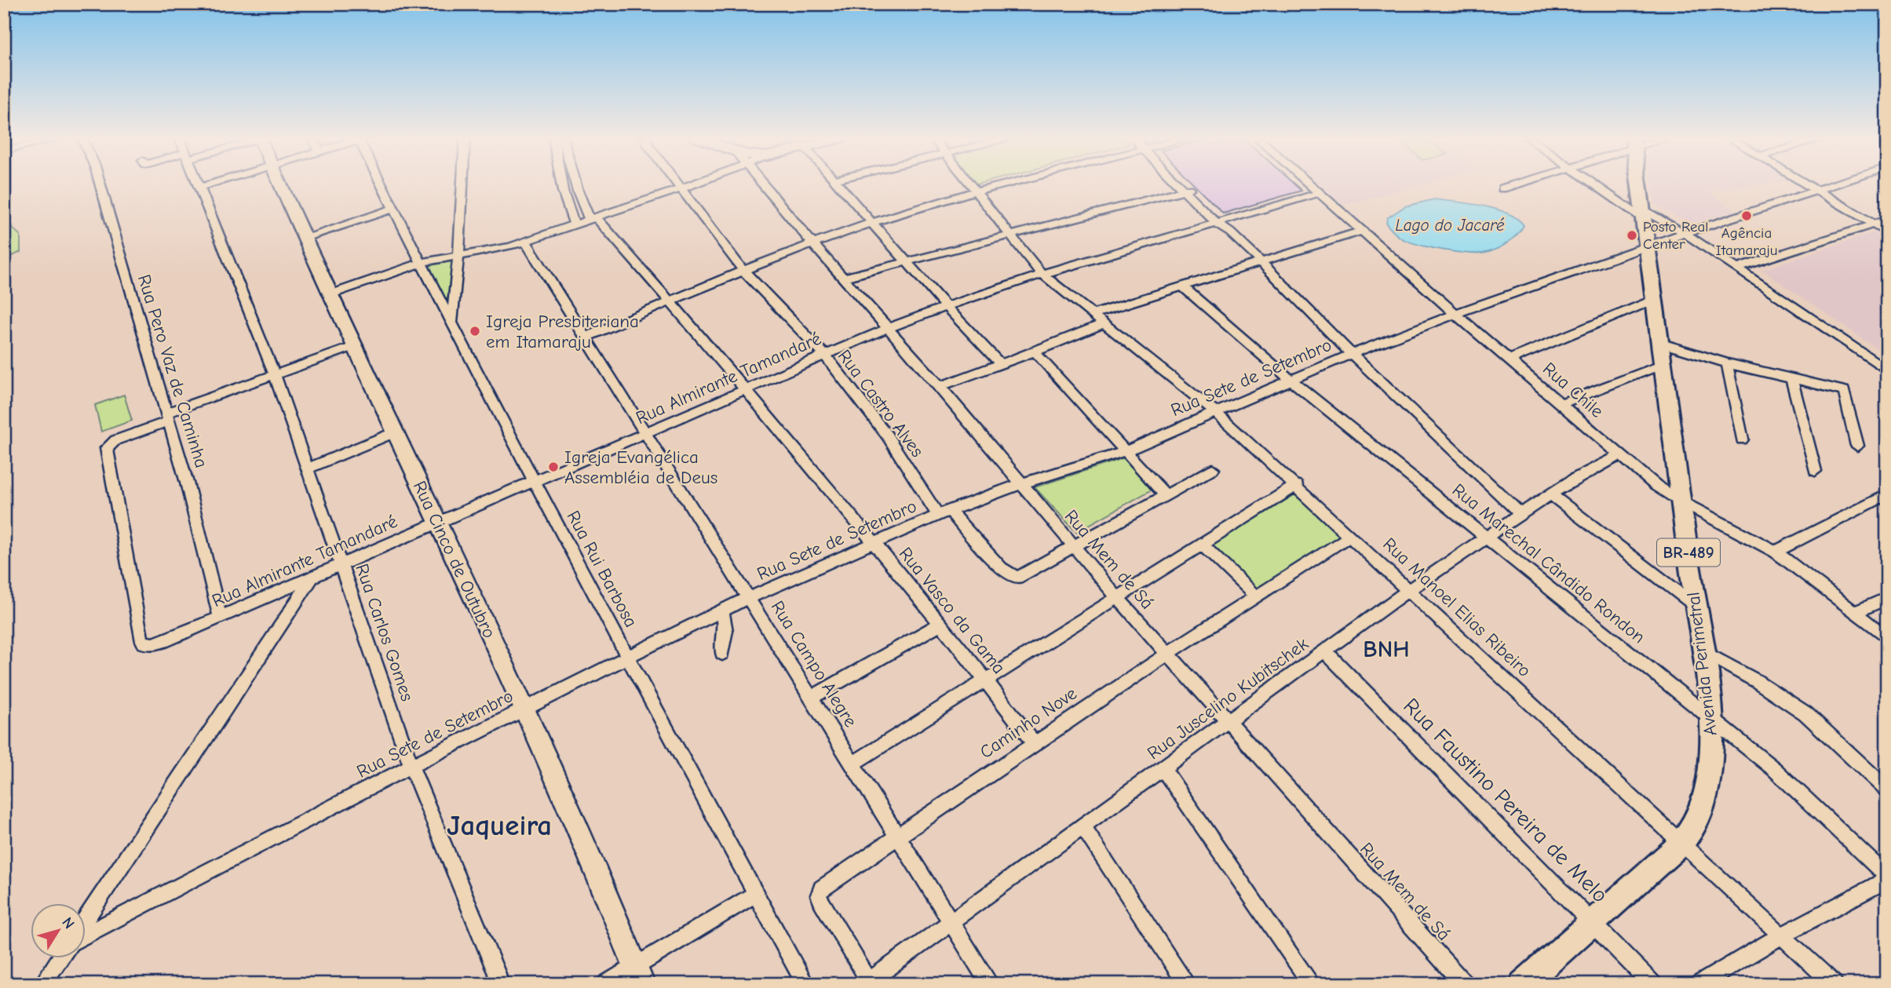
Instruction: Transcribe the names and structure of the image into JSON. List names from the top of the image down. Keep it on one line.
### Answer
{"streets":{"main road":["BR-489","Avenida Perimetral"],"street":["Rua Pero Vaz de Caminha","Rua Sete de Setembro","Rua Almirante Tamandaré","Rua Chile","Rua Castro Alves","Rua Cinco de Outubro","Rua Mem de Sá","Rua Marechal Cândido Rondon","Rua Rui Barbosa","Rua Manoel Elias Ribeiro","Rua Vasco da Gama","Rua Carlos Gomes","Rua Campo Alegre","Rua Juscelino Kubitschek","Caminho Nove","Rua Faustino Pereira de Melo"]},"crossings":[["Rua Pero Vaz de Caminha","Rua Almirante Tamandaré"],["Rua Sete de Setembro","Rua Chile"],["Rua Sete de Setembro","Rua Castro Alves"],["Rua Sete de Setembro","Rua Cinco de Outubro"],["Rua Sete de Setembro","Rua Mem de Sá"],["Rua Sete de Setembro","Rua Marechal Cândido Rondon"],["Rua Sete de Setembro","Rua Rui Barbosa"],["Rua Sete de Setembro","Rua Manoel Elias Ribeiro"],["Rua Sete de Setembro","Rua Vasco da Gama"],["Rua Sete de Setembro","Rua Carlos Gomes"],["Rua Sete de Setembro","Rua Campo Alegre"],["Rua Sete de Setembro","Avenida Perimetral"],["Rua Almirante Tamandaré","Rua Chile"],["Rua Almirante Tamandaré","Rua Castro Alves"],["Rua Almirante Tamandaré","Rua Cinco de Outubro"],["Rua Almirante Tamandaré","Rua Mem de Sá"],["Rua Almirante Tamandaré","Rua Rui Barbosa"],["Rua Almirante Tamandaré","Rua Manoel Elias Ribeiro"],["Rua Almirante Tamandaré","Rua Vasco da Gama"],["Rua Almirante Tamandaré","Rua Carlos Gomes"],["Rua Almirante Tamandaré","Rua Campo Alegre"],["Rua Chile","Avenida Perimetral"],["Rua Chile","Rua Juscelino Kubitschek"],["Rua Castro Alves","Rua Mem de Sá"],["Rua Mem de Sá","Rua Juscelino Kubitschek"],["Rua Mem de Sá","Caminho Nove"],["Rua Marechal Cândido Rondon","Avenida Perimetral"],["Rua Marechal Cândido Rondon","Rua Juscelino Kubitschek"],["Rua Manoel Elias Ribeiro","Avenida Perimetral"],["Rua Manoel Elias Ribeiro","Rua Juscelino Kubitschek"],["Rua Manoel Elias Ribeiro","Caminho Nove"],["Rua Vasco da Gama","Caminho Nove"],["Rua Campo Alegre","Rua Juscelino Kubitschek"],["Rua Campo Alegre","Caminho Nove"],["Avenida Perimetral","Rua Faustino Pereira de Melo"],["Rua Juscelino Kubitschek","Caminho Nove"],["Rua Juscelino Kubitschek","Rua Faustino Pereira de Melo"]],"districts":["BNH","Jaqueira"],"water":["Lago do Jacaré"],"places":["Agência Itamaraju","Posto Real Center","Igreja Presbiteriana em Itamaraju","Igreja Evangélica Assembléia de Deus"],"north":"top right"}
